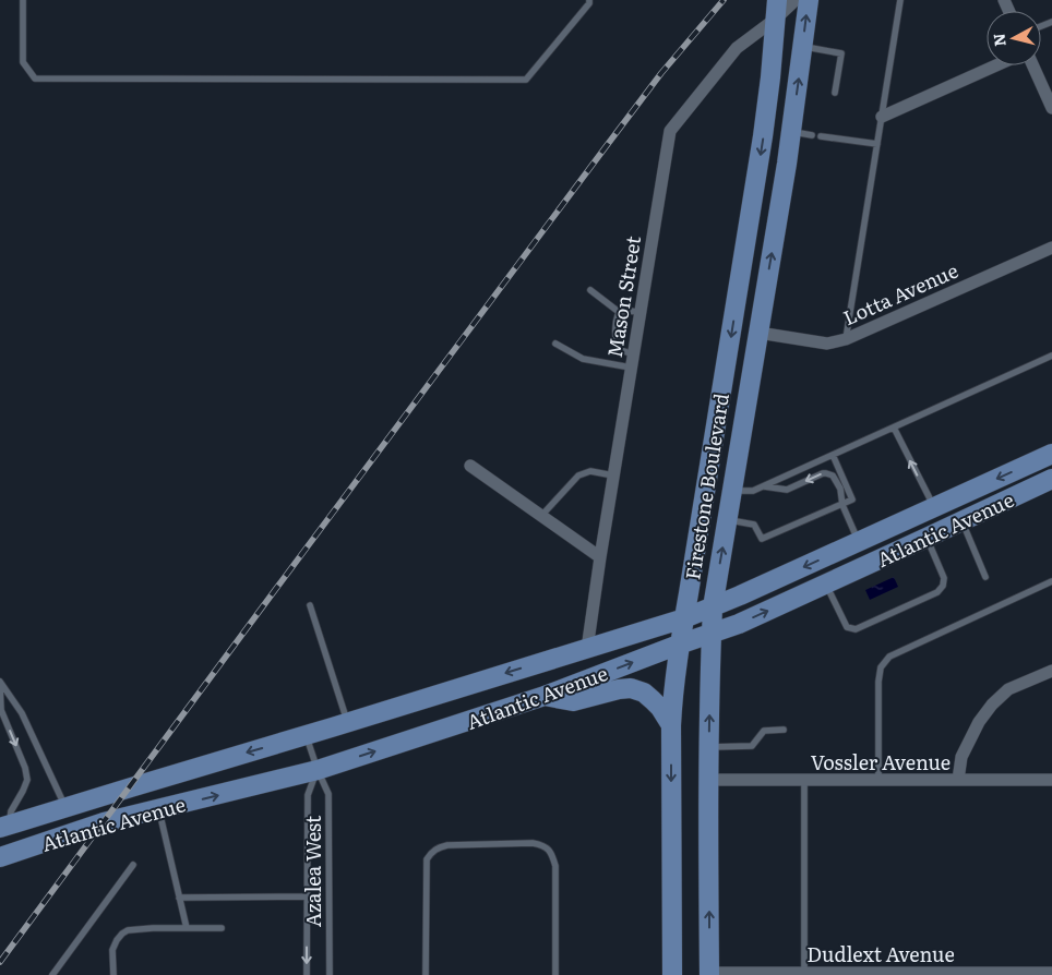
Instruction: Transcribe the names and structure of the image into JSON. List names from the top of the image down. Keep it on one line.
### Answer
{"streets":{"main road":["Firestone Boulevard","Atlantic Avenue"],"street":["Lotta Avenue","Mason Street","Vossler Avenue","Dudlext Avenue"],"lane":["Azalea West"]},"crossings":[["Lotta Avenue","Firestone Boulevard"],["Mason Street","Firestone Boulevard"],["Mason Street","Atlantic Avenue"],["Firestone Boulevard","Atlantic Avenue"],["Firestone Boulevard","Vossler Avenue"],["Firestone Boulevard","Dudlext Avenue"],["Atlantic Avenue","Azalea West"]],"north":"left"}
